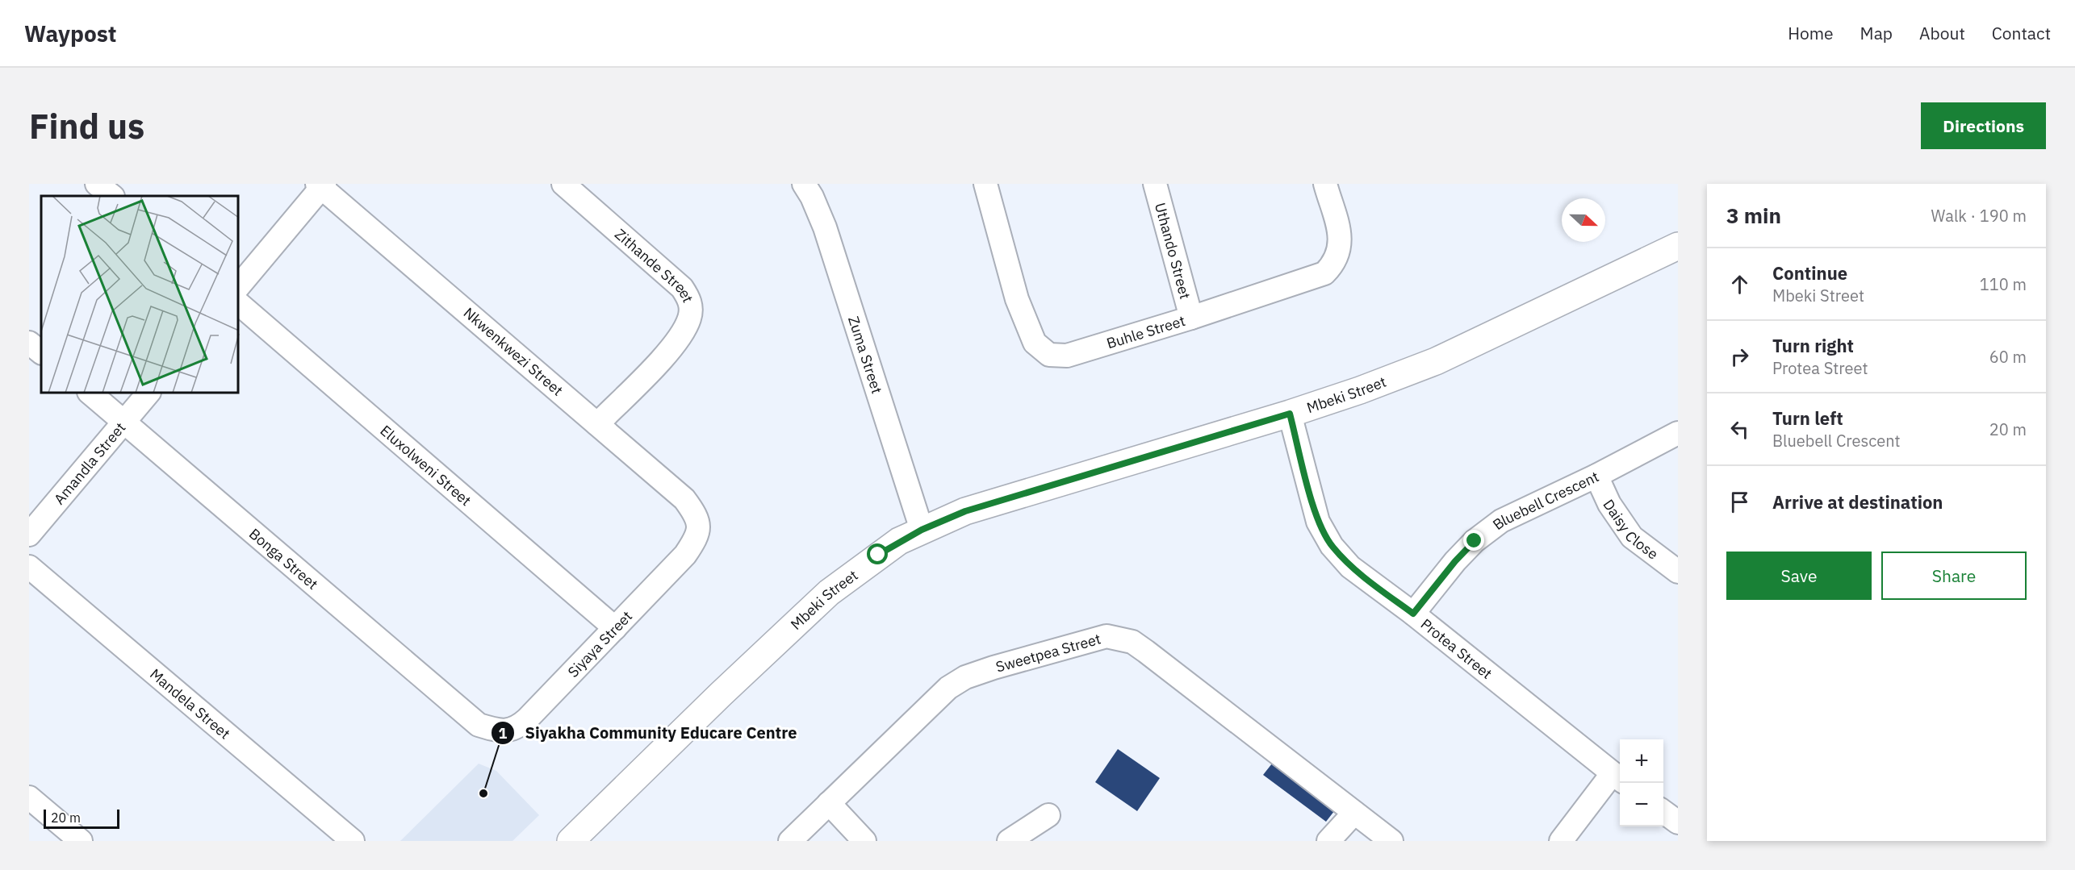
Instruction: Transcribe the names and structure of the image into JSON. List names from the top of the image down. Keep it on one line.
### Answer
{"streets":{"street":["Uthando Street","Zithande Street","Buhle Street","Nkwenkwezi Street","Zuma Street","Mbeki Street","Amandla Street","Eluxolweni Street","Bluebell Crescent","Daisy Close","Bonga Street","Siyaya Street","Protea Street","Sweetpea Street","Mandela Street"]},"crossings":[["Uthando Street","Buhle Street"],["Zithande Street","Nkwenkwezi Street"],["Nkwenkwezi Street","Siyaya Street"],["Zuma Street","Mbeki Street"],["Mbeki Street","Protea Street"],["Amandla Street","Bonga Street"],["Eluxolweni Street","Siyaya Street"],["Bluebell Crescent","Daisy Close"],["Bluebell Crescent","Protea Street"],["Bonga Street","Siyaya Street"]],"places":["Siyakha Community Educare Centre"],"scale_bar":"20 m","north":"right","page":{"header":"Waypost","nav":["Home","Map","About","Contact"],"buttons":["Directions",["Save","Share"]],"title":"Find us","heading":["3 min","Walk · 190 m"],"list":[["Continue","Mbeki Street","110 m"],["Turn right","Protea Street","60 m"],["Turn left","Bluebell Crescent","20 m"],"Arrive at destination"],"map_buttons":["+","−"],"scale":"20 m"}}
